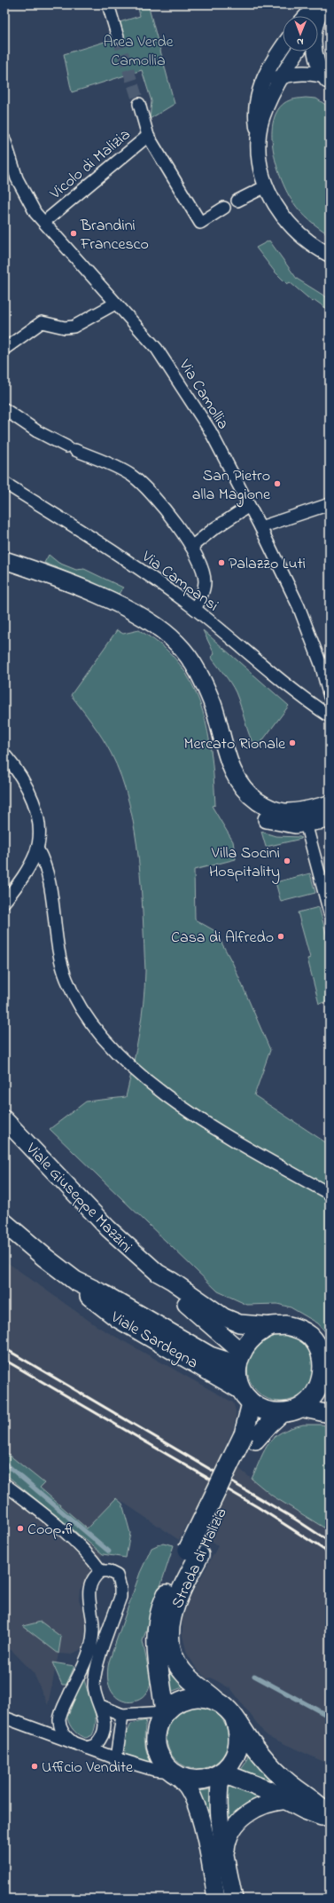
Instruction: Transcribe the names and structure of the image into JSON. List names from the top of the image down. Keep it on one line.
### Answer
{"streets":{"main road":["Viale Giuseppe Mazzini","Viale Sardegna","Strada di Malizia"],"street":["Vicolo di Malizia","Via Camollia","Via Campansi"]},"crossings":[["Viale Giuseppe Mazzini","Viale Sardegna"],["Viale Giuseppe Mazzini","Strada di Malizia"],["Viale Sardegna","Strada di Malizia"]],"parks":["Area Verde Camollia"],"places":["Brandini Francesco","San Pietro alla Magione","Palazzo Luti","Mercato Rionale","Villa Socini Hospitality","Casa di Alfredo","Coop.fi","Ufficio Vendite"],"north":"bottom"}
